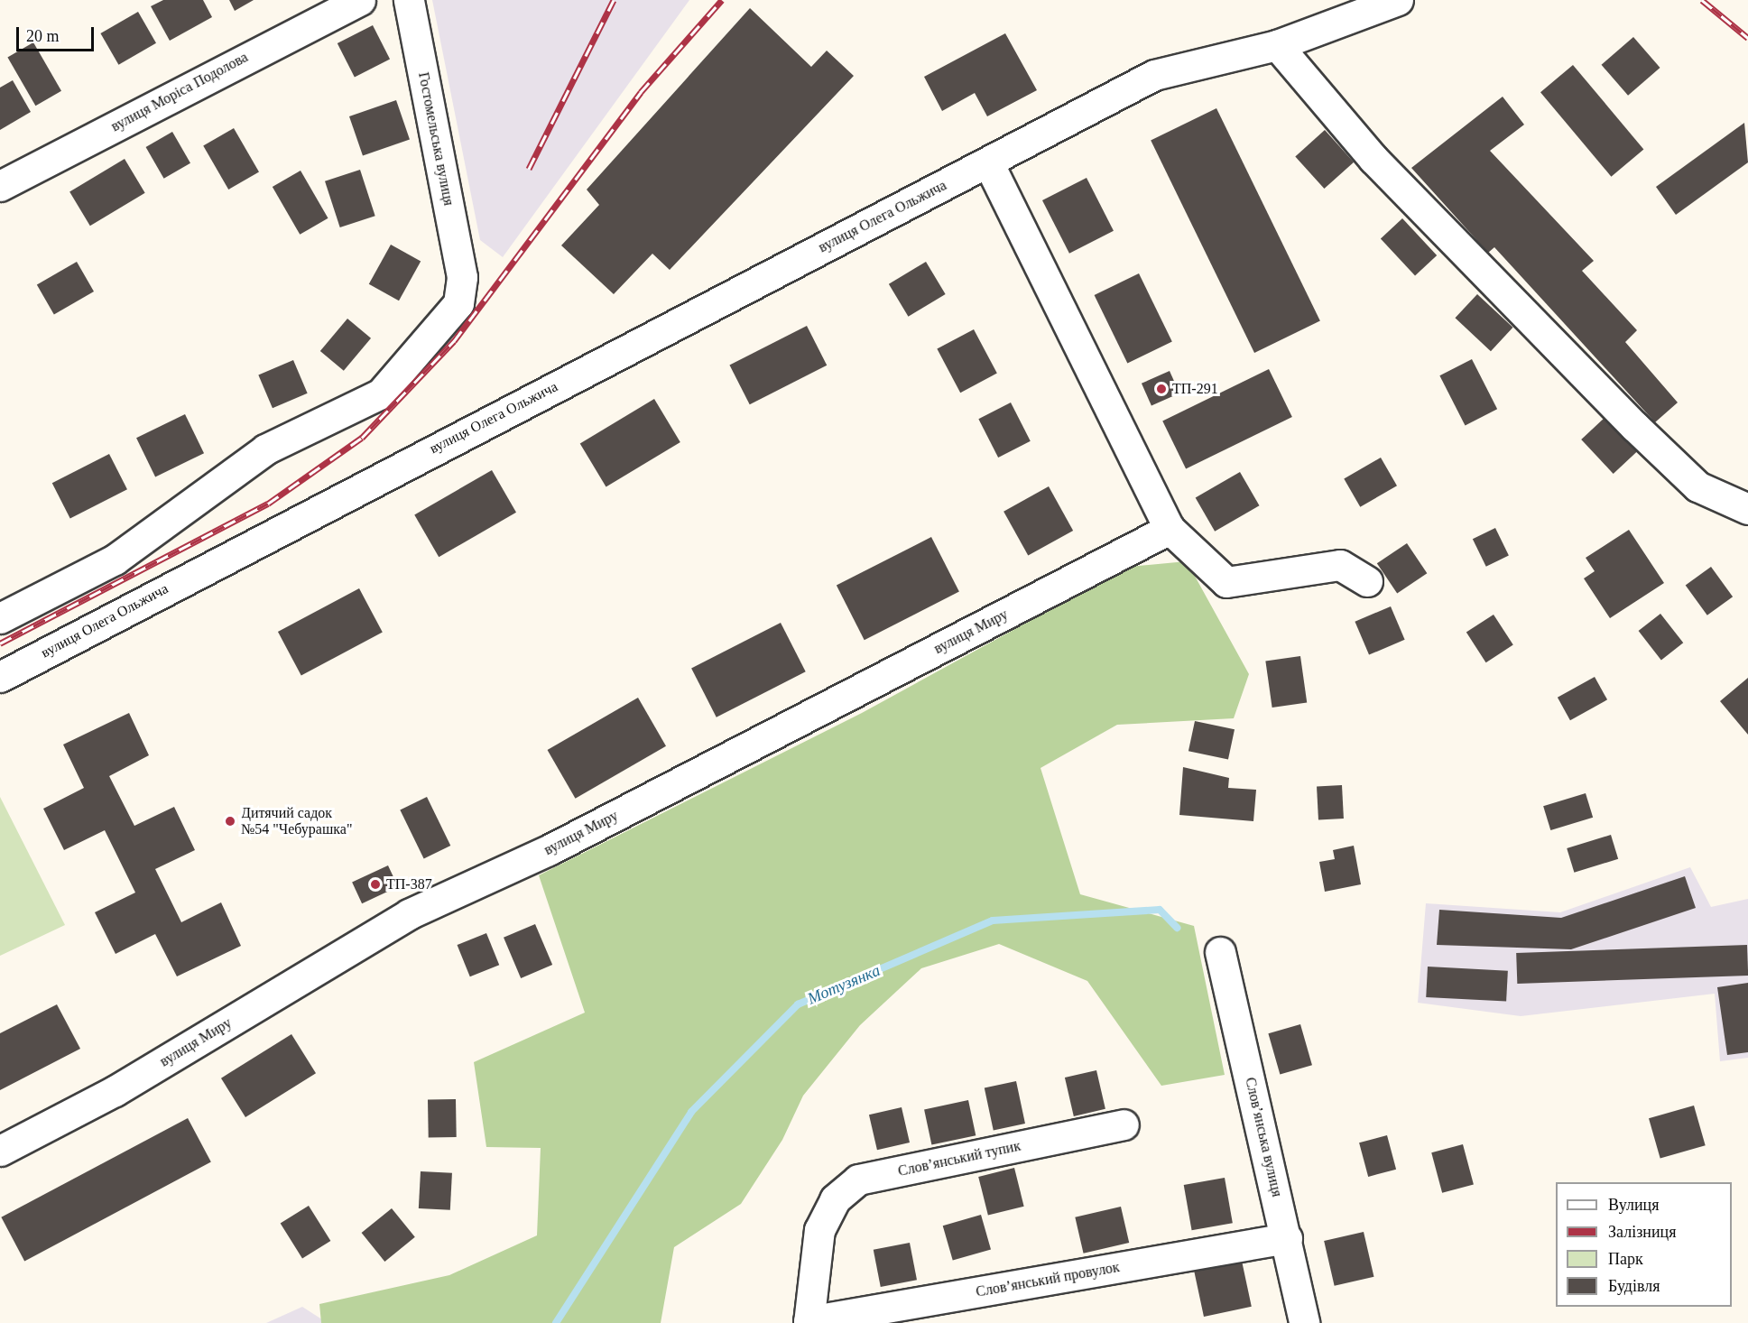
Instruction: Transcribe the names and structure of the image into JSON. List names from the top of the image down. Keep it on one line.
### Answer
{"streets":{"street":["вулиця Моріса Подолова","Гостомельська вулиця","вулиця Олега Ольжича","вулиця Миру","Словʼянська вулиця","Словʼянський тупик","Словʼянський провулок"]},"crossings":[["Словʼянська вулиця","Словʼянський провулок"],["Словʼянський тупик","Словʼянський провулок"]],"water":["Мотузянка"],"places":["ТП-291","Дитячий садок №54 \"Чебурашка\"","ТП-387"],"legend":["Вулиця","Залізниця","Парк","Будівля"],"scale_bar":"20 m"}
